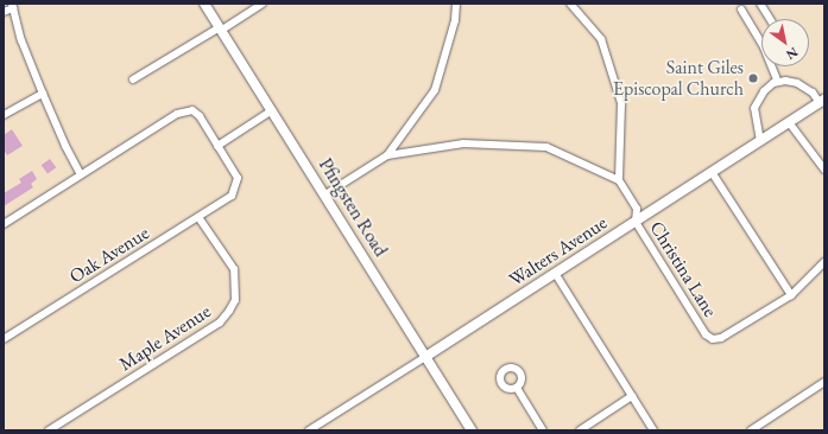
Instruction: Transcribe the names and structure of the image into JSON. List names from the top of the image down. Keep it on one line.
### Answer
{"streets":{"main road":["Pfingsten Road","Walters Avenue"],"street":["Oak Avenue","Christina Lane","Maple Avenue"]},"crossings":[["Pfingsten Road","Walters Avenue"],["Walters Avenue","Christina Lane"],["Oak Avenue","Maple Avenue"]],"places":["Saint Giles Episcopal Church"],"north":"bottom right"}
